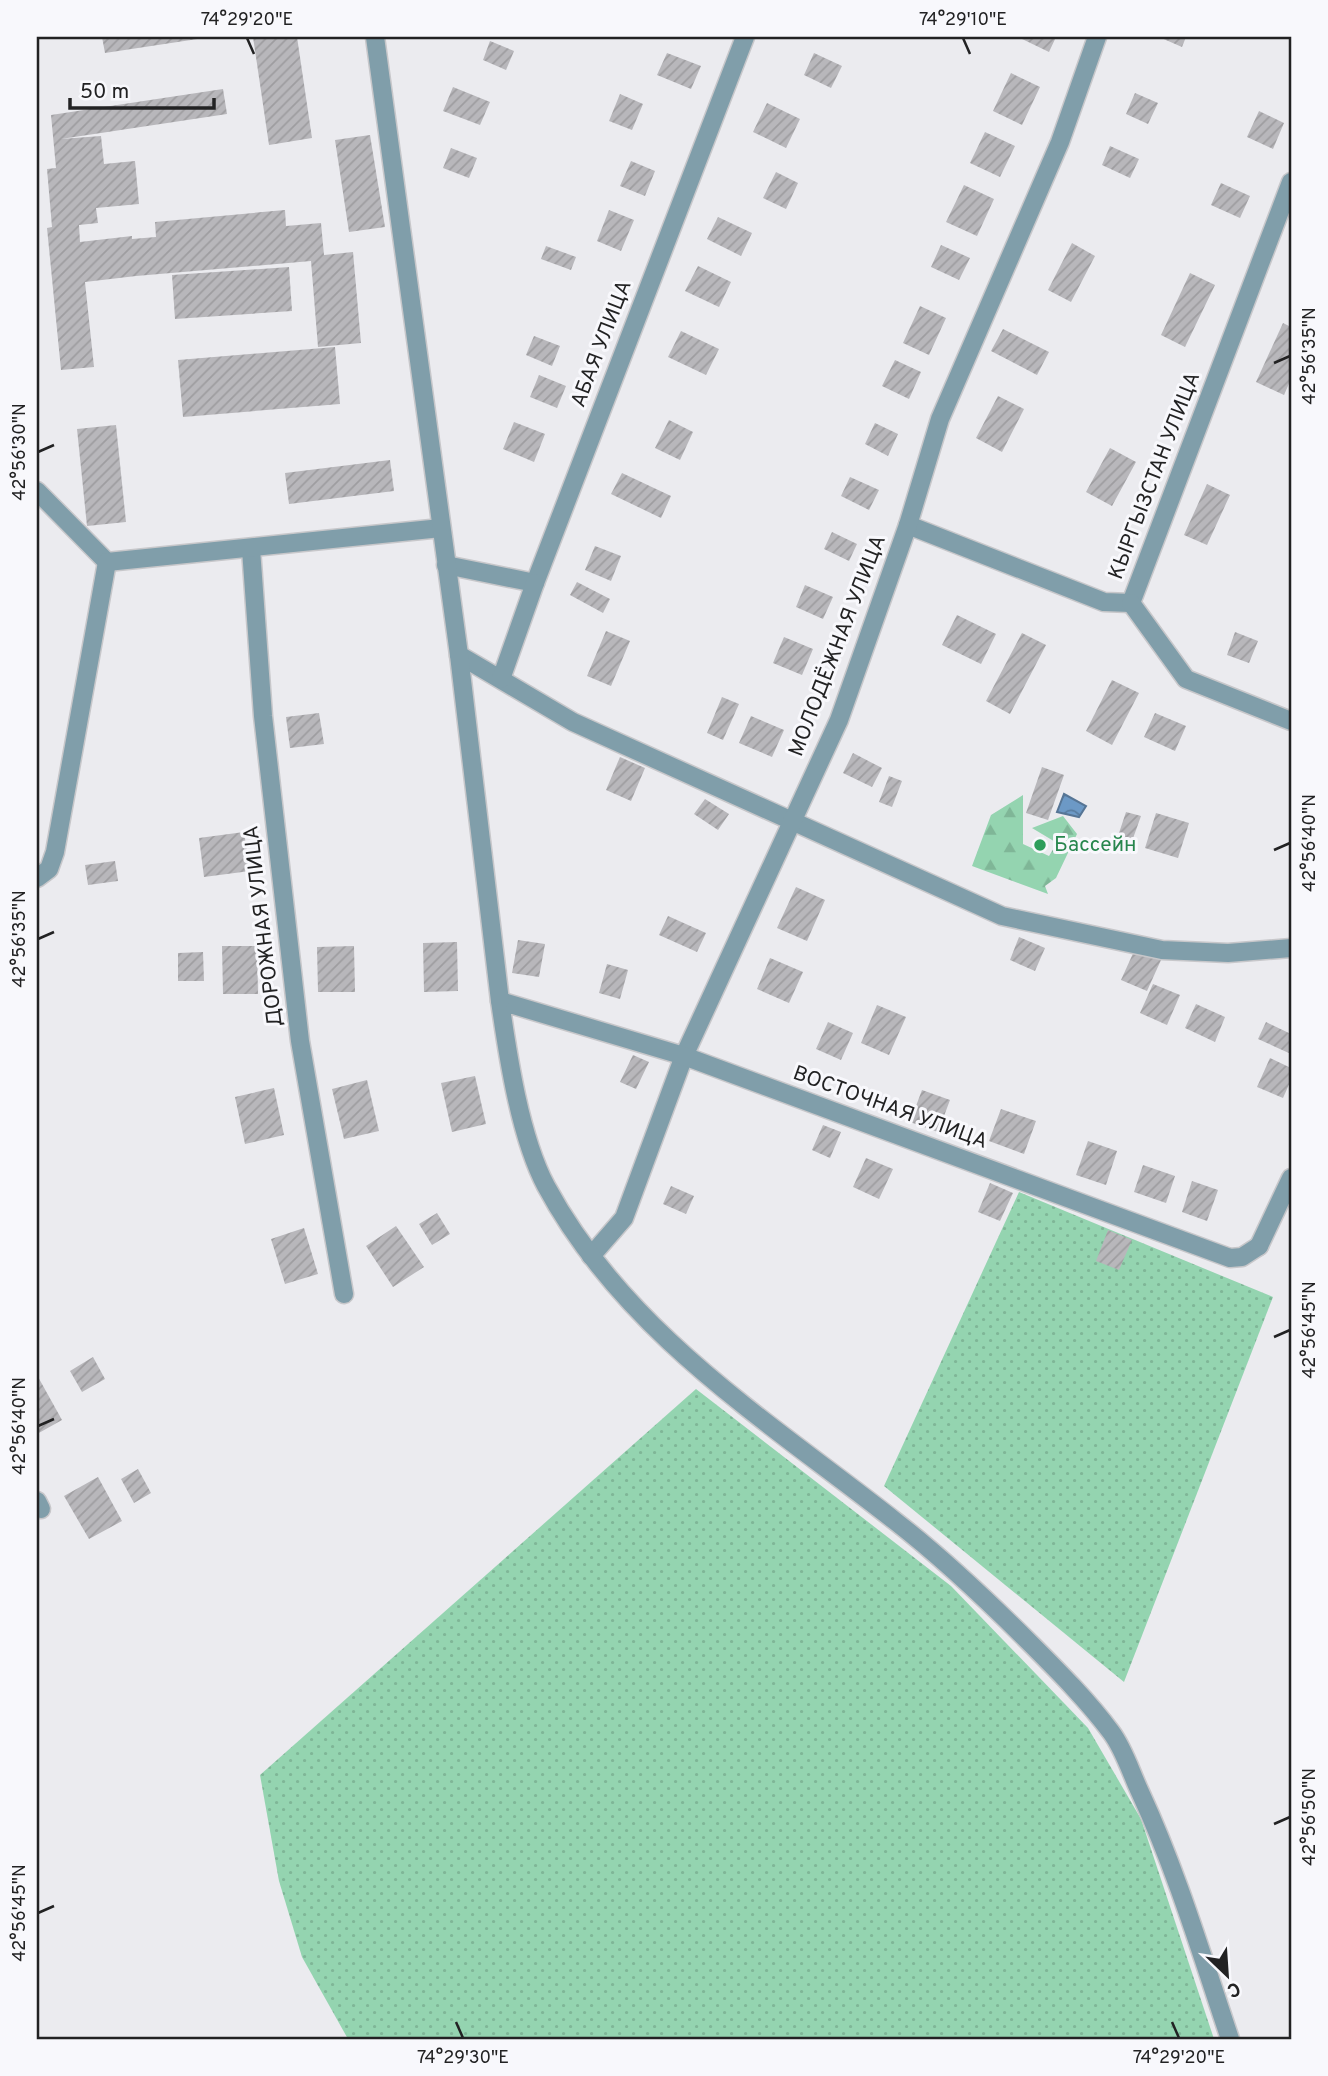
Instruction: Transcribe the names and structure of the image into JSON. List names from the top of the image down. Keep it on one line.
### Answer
{"streets":{"street":["АБАЯ УЛИЦА","КЫРГЫЗСТАН УЛИЦА","МОЛОДЁЖНАЯ УЛИЦА","ДОРОЖНАЯ УЛИЦА","ВОСТОЧНАЯ УЛИЦА"]},"crossings":[["КЫРГЫЗСТАН УЛИЦА","МОЛОДЁЖНАЯ УЛИЦА"],["МОЛОДЁЖНАЯ УЛИЦА","ВОСТОЧНАЯ УЛИЦА"]],"places":["Бассейн"],"scale_bar":"50 m","north":"bottom right","coordinates":["74°29'20\"E","74°29'10\"E","42°56'35\"N","42°56'30\"N","42°56'40\"N","42°56'45\"N","42°56'50\"N","74°29'30\"E"]}
